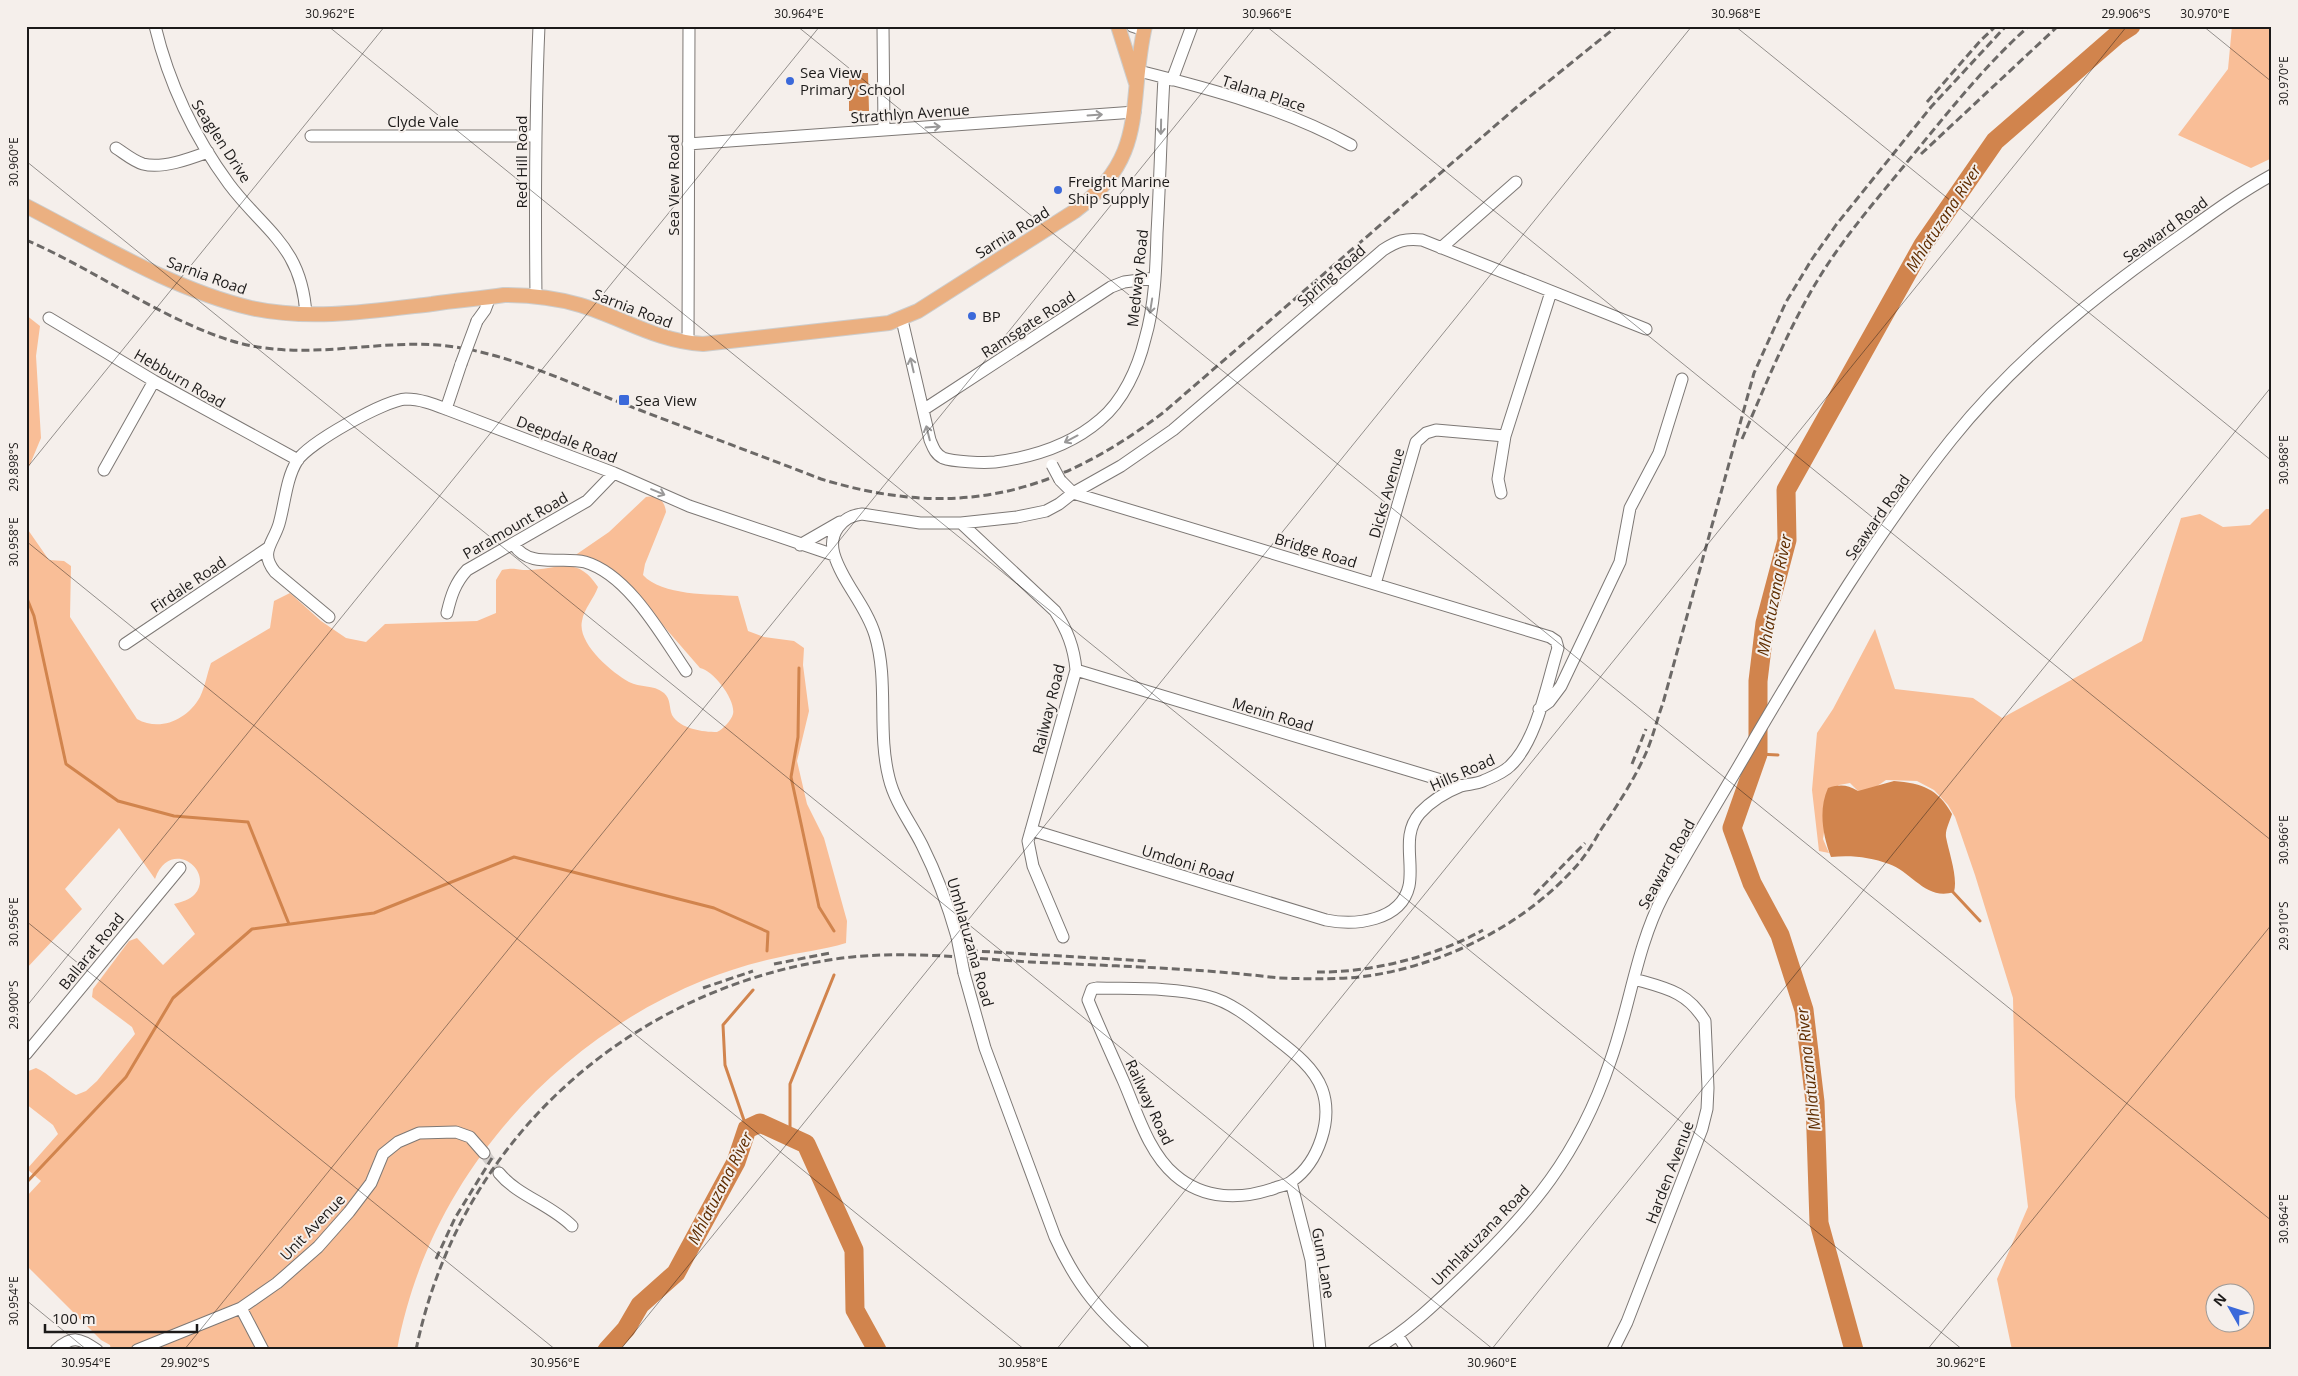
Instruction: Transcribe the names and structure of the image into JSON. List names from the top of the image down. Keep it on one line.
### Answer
{"streets":{"main road":["Sarnia Road"],"street":["Talana Place","Strathlyn Avenue","Clyde Vale","Seaglen Drive","Red Hill Road","Sea View Road","Seaward Road","Spring Road","Medway Road","Ramsgate Road","Hebburn Road","Deepdale Road","Dicks Avenue","Paramount Road","Bridge Road","Firdale Road","Railway Road","Menin Road","Hills Road","Umdoni Road","Umhlatuzana Road","Ballarat Road","Harden Avenue","Unit Avenue","Gum Lane"]},"crossings":[["Talana Place","Medway Road"],["Strathlyn Avenue","Sea View Road"],["Strathlyn Avenue","Sarnia Road"],["Clyde Vale","Red Hill Road"],["Seaglen Drive","Sarnia Road"],["Red Hill Road","Sarnia Road"],["Sea View Road","Sarnia Road"],["Seaward Road","Umhlatuzana Road"],["Seaward Road","Harden Avenue"],["Sarnia Road","Medway Road"],["Spring Road","Bridge Road"],["Medway Road","Ramsgate Road"],["Hebburn Road","Deepdale Road"],["Deepdale Road","Paramount Road"],["Deepdale Road","Umhlatuzana Road"],["Dicks Avenue","Bridge Road"],["Bridge Road","Hills Road"],["Railway Road","Menin Road"],["Railway Road","Umdoni Road"],["Railway Road","Gum Lane"],["Menin Road","Hills Road"],["Hills Road","Umdoni Road"],["Umhlatuzana Road","Harden Avenue"]],"one_way":["Strathlyn Avenue"],"water":["Mhlatuzana River"],"places":{"other":["Sea View Primary School","Freight Marine Ship Supply","BP"],"transit":["Sea View"]},"scale_bar":"100 m","north":"top left","coordinates":["30.962°E","30.964°E","30.966°E","30.968°E","29.906°S","30.970°E","30.960°E","29.898°S","30.958°E","30.956°E","29.910°S","29.900°S","30.954°E","29.902°S"]}
